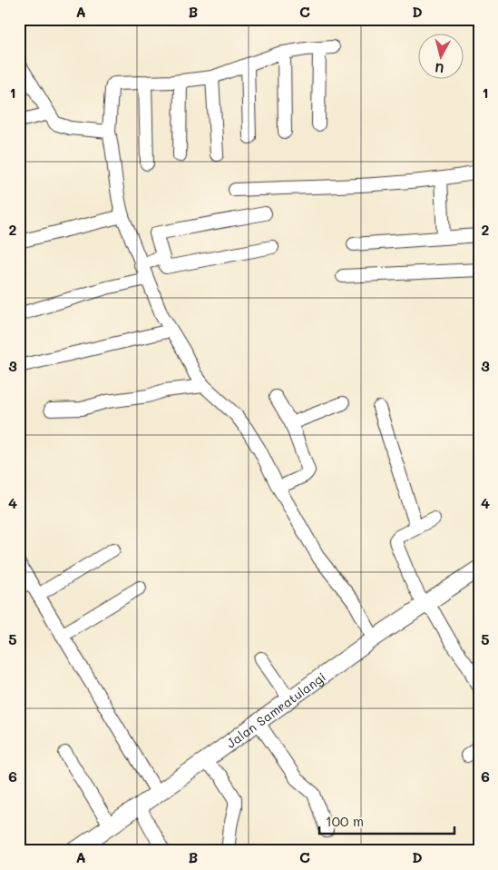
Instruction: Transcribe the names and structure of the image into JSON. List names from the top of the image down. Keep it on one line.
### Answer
{"streets":{"main road":["Jalan Samratulangi"]},"scale_bar":"100 m","north":"bottom","grid":{"columns":["A","B","C","D"],"rows":["1","2","3","4","5","6"]}}
